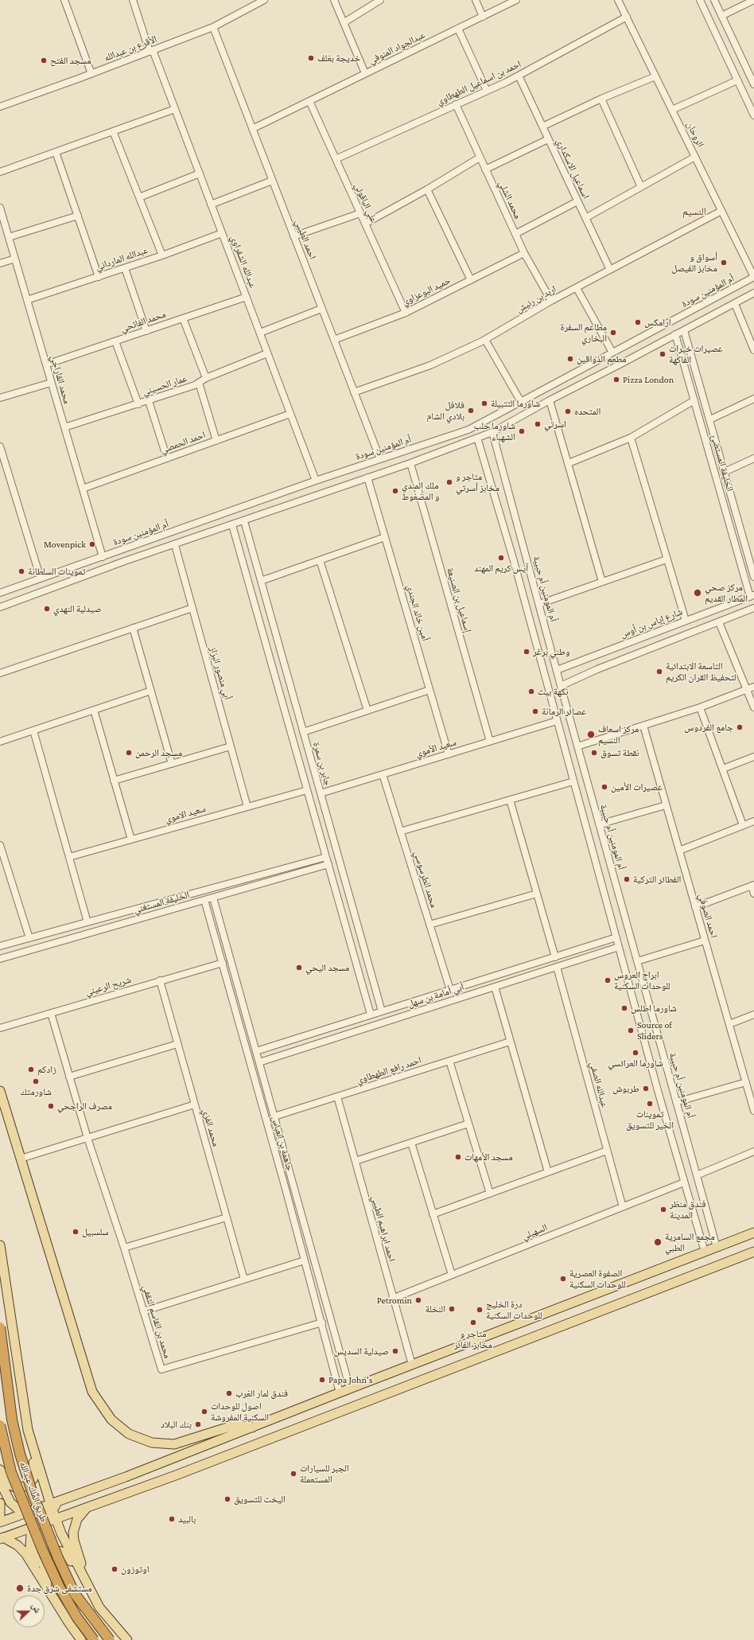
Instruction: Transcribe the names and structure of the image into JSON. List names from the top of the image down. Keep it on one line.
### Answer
{"streets":{"highway":["طريق الملك عبدالله"],"street":["عبدالجواد المنوفي","الأقرع بن عبدالله","احمد بن اسماعيل الطهطاوي","الروحان","اسماعيل الاسكداري","محمد الشلي","علي الباقولي","احمد الطيبي","عبدالله المارداني","عبدالله الشقراوي","حميد البوعزاوي","أم المؤمنين سودة","اربد بن رنيش","محمد الفائحي","محمد القاراحي","عمار الحسيني","احمد الحمصي","الخليفة المستضئ","أم المومنين أم حبيبة","إسماعيل بن الصنيعة","أمين خالد الجندي","شارع إياس بن أوس","أبي منصور البزاز","سعيد الأموي","جابر بن سمرة","سعيد الاموي","محمد الطرسوسي","الخليفة المستغني","احمد الصوفي","شريح الرعيني","أبي أمامة بن سهل","احمد رافع الطهطاوي","عبدالله الصفي","محمد الفزي","جاهمة بن العباس","احمد ابراهيم الطيبي","السهيلي","محمد بن القاسم الثقفي"]},"crossings":[["عبدالجواد المنوفي","علي الباقولي"],["عبدالجواد المنوفي","احمد الطيبي"],["الأقرع بن عبدالله","احمد الطيبي"],["الأقرع بن عبدالله","عبدالله الشقراوي"],["احمد بن اسماعيل الطهطاوي","الروحان"],["احمد بن اسماعيل الطهطاوي","اسماعيل الاسكداري"],["احمد بن اسماعيل الطهطاوي","محمد الشلي"],["احمد بن اسماعيل الطهطاوي","علي الباقولي"],["الروحان","أم المؤمنين سودة"],["الروحان","اربد بن رنيش"],["اسماعيل الاسكداري","اربد بن رنيش"],["محمد الشلي","حميد البوعزاوي"],["محمد الشلي","اربد بن رنيش"],["علي الباقولي","حميد البوعزاوي"],["احمد الطيبي","حميد البوعزاوي"],["احمد الطيبي","أم المؤمنين سودة"],["احمد الطيبي","اربد بن رنيش"],["عبدالله المارداني","عبدالله الشقراوي"],["عبدالله المارداني","محمد القاراحي"],["عبدالله الشقراوي","أم المؤمنين سودة"],["عبدالله الشقراوي","محمد الفائحي"],["عبدالله الشقراوي","عمار الحسيني"],["عبدالله الشقراوي","احمد الحمصي"],["أم المؤمنين سودة","محمد القاراحي"],["محمد الفائحي","محمد القاراحي"],["محمد القاراحي","عمار الحسيني"],["محمد القاراحي","احمد الحمصي"],["الخليفة المستضئ","شارع إياس بن أوس"],["أم المومنين أم حبيبة","شارع إياس بن أوس"],["إسماعيل بن الصنيعة","سعيد الأموي"],["أمين خالد الجندي","سعيد الأموي"],["أبي منصور البزاز","سعيد الاموي"],["سعيد الأموي","جابر بن سمرة"],["سعيد الأموي","محمد الطرسوسي"],["جابر بن سمرة","أبي أمامة بن سهل"],["محمد الطرسوسي","أبي أمامة بن سهل"],["الخليفة المستغني","جاهمة بن العباس"],["شريح الرعيني","محمد الفزي"],["شريح الرعيني","جاهمة بن العباس"],["شريح الرعيني","محمد بن القاسم الثقفي"],["أبي أمامة بن سهل","عبدالله الصفي"],["أبي أمامة بن سهل","جاهمة بن العباس"],["احمد رافع الطهطاوي","جاهمة بن العباس"],["احمد رافع الطهطاوي","احمد ابراهيم الطيبي"],["عبدالله الصفي","السهيلي"],["جاهمة بن العباس","محمد بن القاسم الثقفي"],["احمد ابراهيم الطيبي","السهيلي"]],"districts":["النسيم"],"places":["خديجة بغلف","مسجد الفتح","أسواق و مخابز الفيصل","ارامكس","مطاعم السفرة البخاري","عصيرات خيرات الفاكهة","مطعم الذواقين","Pizza London","شاورما التتبيلة","فلافل بلادي الشام","المتحده","اسرتي","شاورما حلب الشهباء","متاجر و مخابز أسرتي","ملك المندي و المضغوط","Movenpick","آيس كريم المهند","تموينات السلطانة","مركز صحي المطار القديم","صيدلية النهدي","وطني برغر","التاسعة الابتدائية لتحفيظ القران الكريم","نكهة بيت","عصائر الرمانة","جامع الفردوس","مركز اسعاف النسيم","مسجد الرحمن","نقطة تسوق","عصيرات الأمين","الفطائر التركية","مسجد اليحي","ابراج العروس للوحدات السكنية","شاورما اطلس","Source of Sliders","شاورما العرائسي","زادكم","شاورمتك","طربوش","تموينات الخير للتسويق","مصرف الراجحي","مسجد الأمهات","فندق منظر المدينة","سلسبيل","مجمع السامرية الطبي","الصفوة العصرية للوحدات السكنية","Petromin","النخلة","درة الخليج للوحدات السكنية","متاجر و مخابز الفائز","صيدلية السديس","Papa John's","فندق لمار الغرب","اصول للوحدات السكنية المفروشة","بنك البلاد","الجبر للسيارات المستعملة","اليخت للتسويق","بالبيد","اوتوزون","مستشفى شرق جدة"],"north":"right"}
